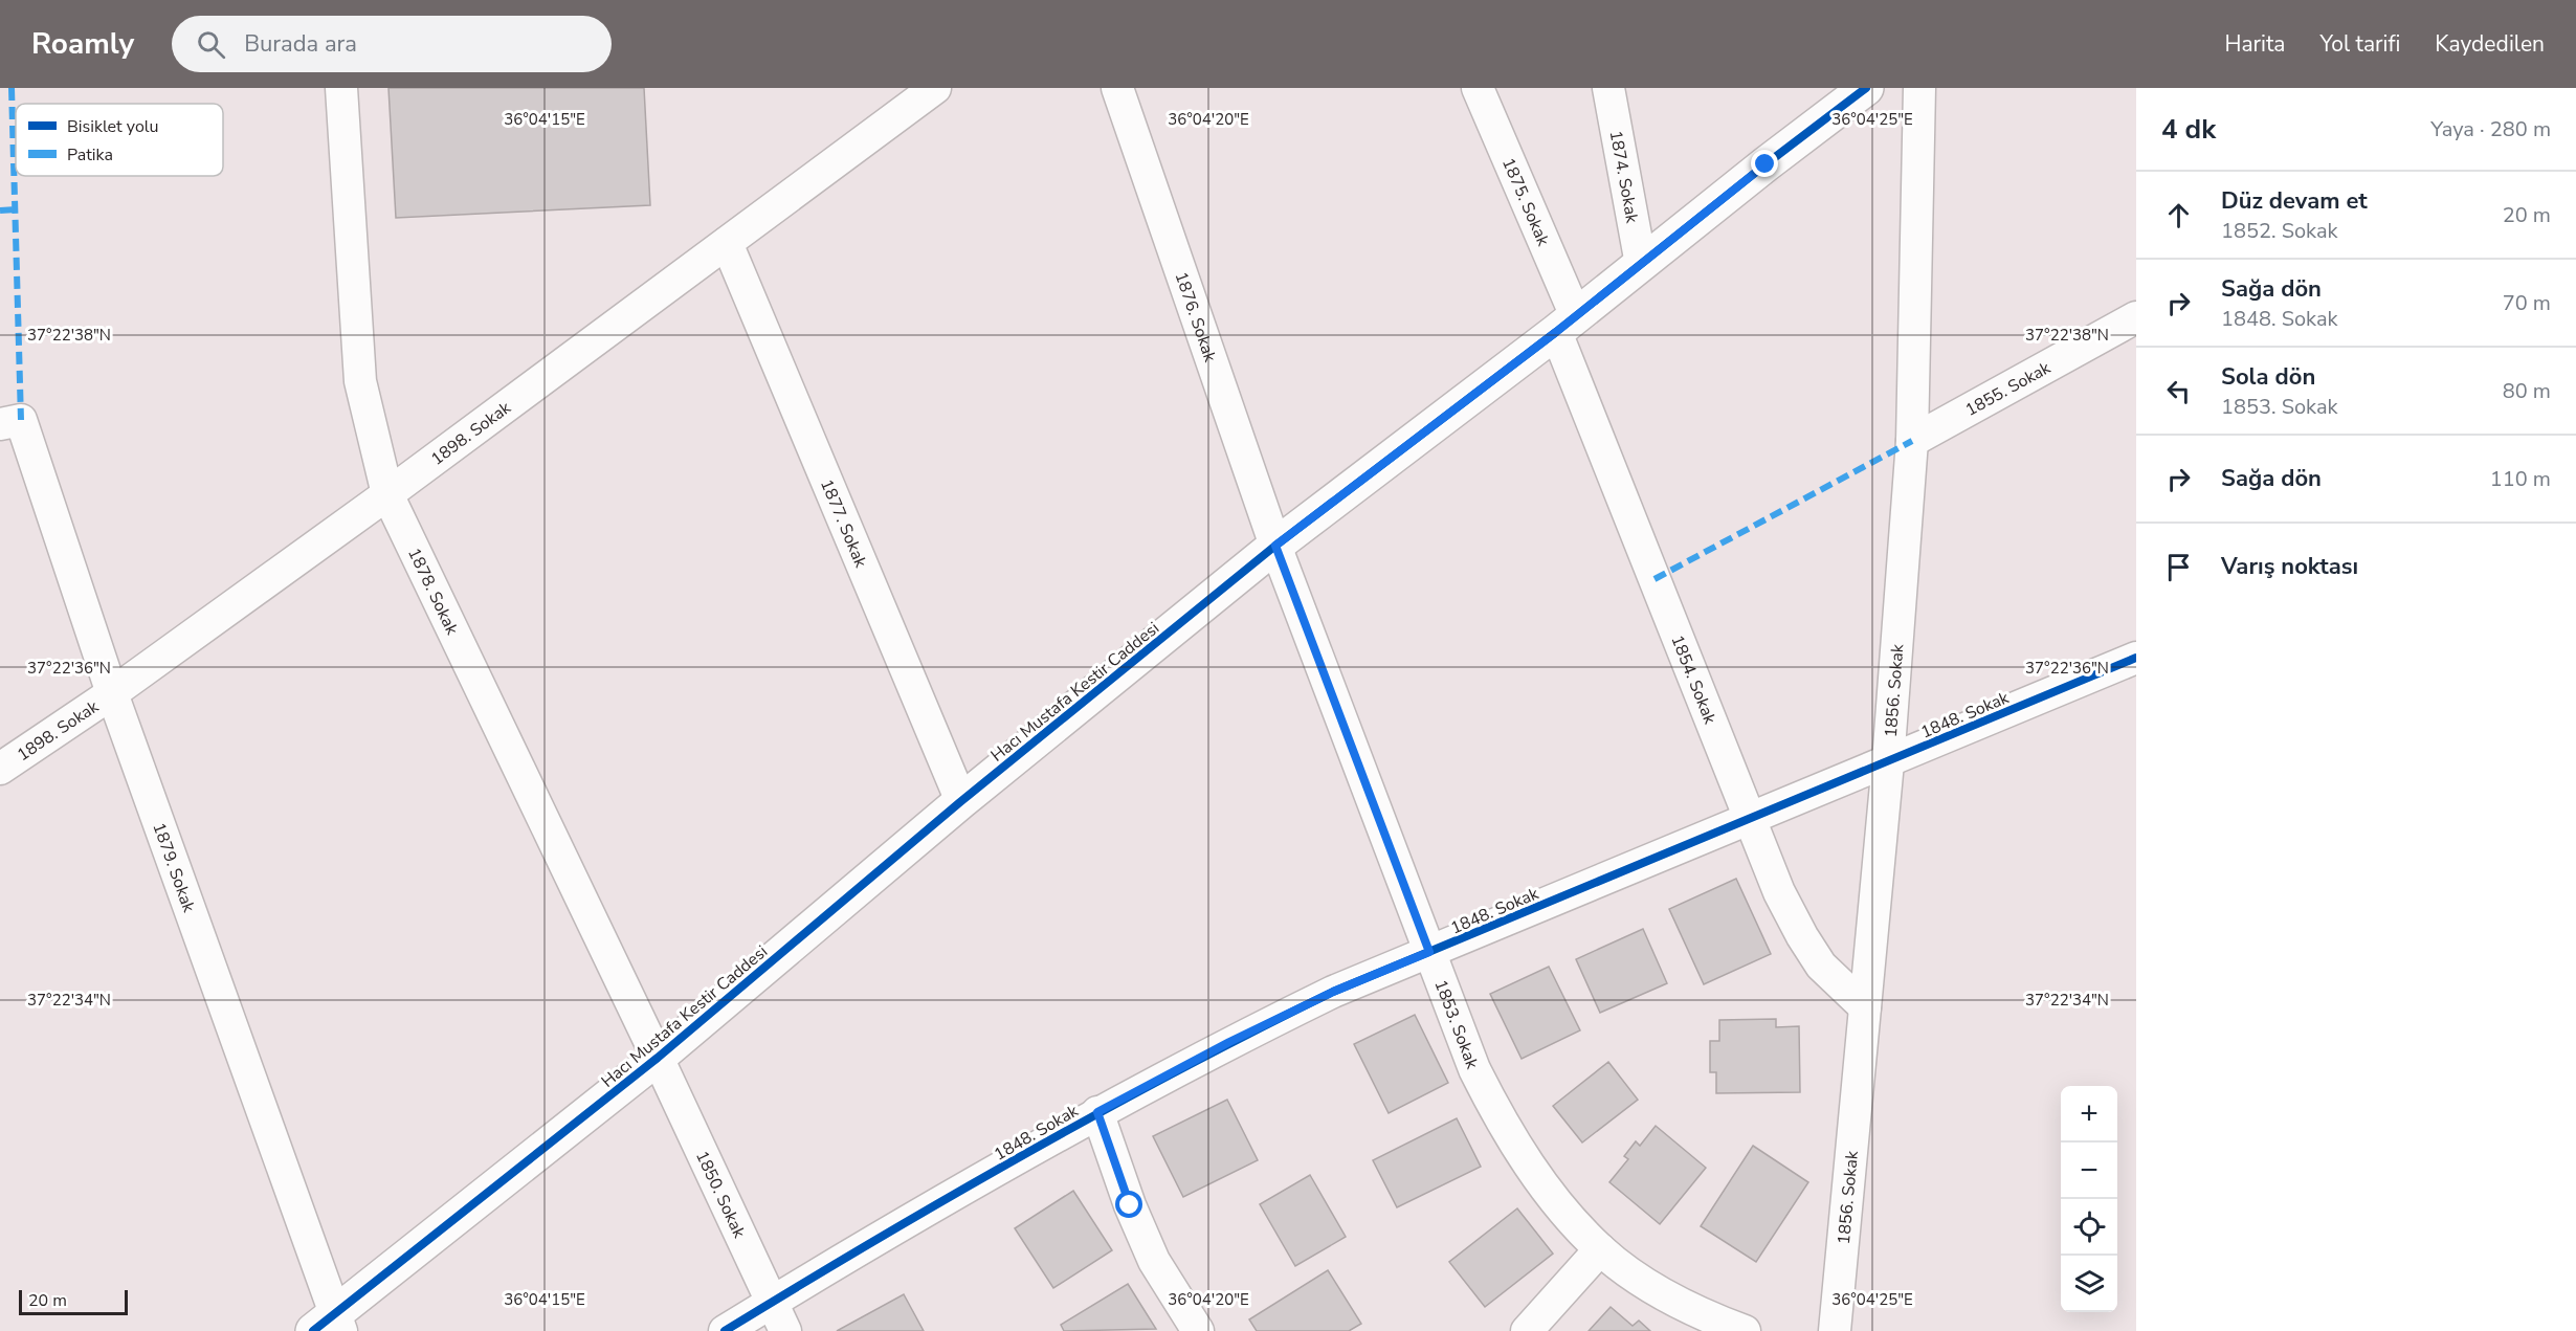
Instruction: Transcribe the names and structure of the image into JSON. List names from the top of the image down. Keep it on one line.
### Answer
{"streets":{"street":["1874. Sokak","1875. Sokak","1876. Sokak","1855. Sokak","1898. Sokak","1877. Sokak","1878. Sokak","1854. Sokak","Hacı Mustafa Kestir Caddesi","1856. Sokak","1848. Sokak","1879. Sokak","1853. Sokak","1850. Sokak"]},"crossings":[["1874. Sokak","Hacı Mustafa Kestir Caddesi"],["1875. Sokak","1854. Sokak"],["1875. Sokak","Hacı Mustafa Kestir Caddesi"],["1876. Sokak","Hacı Mustafa Kestir Caddesi"],["1876. Sokak","1853. Sokak"],["1855. Sokak","1856. Sokak"],["1898. Sokak","1877. Sokak"],["1898. Sokak","1878. Sokak"],["1898. Sokak","1879. Sokak"],["1877. Sokak","Hacı Mustafa Kestir Caddesi"],["1878. Sokak","Hacı Mustafa Kestir Caddesi"],["1878. Sokak","1850. Sokak"],["1854. Sokak","Hacı Mustafa Kestir Caddesi"],["1854. Sokak","1856. Sokak"],["1854. Sokak","1848. Sokak"],["Hacı Mustafa Kestir Caddesi","1879. Sokak"],["Hacı Mustafa Kestir Caddesi","1853. Sokak"],["Hacı Mustafa Kestir Caddesi","1850. Sokak"],["1856. Sokak","1848. Sokak"],["1848. Sokak","1853. Sokak"],["1848. Sokak","1850. Sokak"]],"legend":["Bisiklet yolu","Patika"],"scale_bar":"20 m","page":{"header":"Roamly","search":"Burada ara","nav":["Harita","Yol tarifi","Kaydedilen"],"heading":["4 dk","Yaya · 280 m"],"list":[["Düz devam et","1852. Sokak","20 m"],["Sağa dön","1848. Sokak","70 m"],["Sola dön","1853. Sokak","80 m"],["Sağa dön","110 m"],"Varış noktası"],"map_buttons":["+","−"],"scale":"20 m"},"coordinates":["36°04'15\"E","36°04'20\"E","36°04'25\"E","37°22'38\"N","37°22'36\"N","37°22'34\"N"]}
